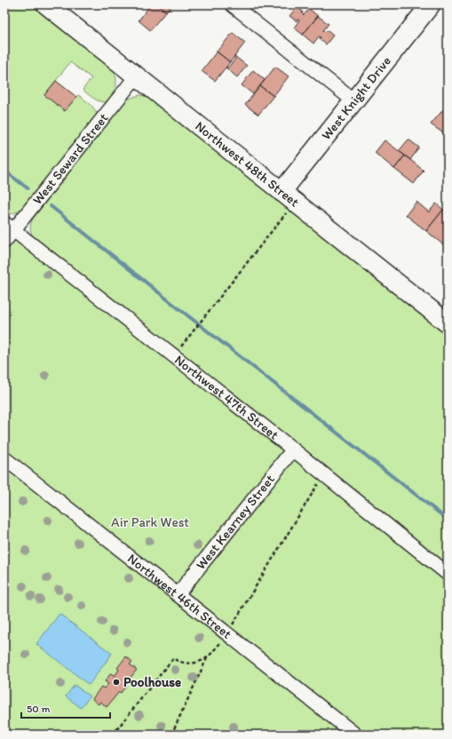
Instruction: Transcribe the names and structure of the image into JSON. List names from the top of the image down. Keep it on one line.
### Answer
{"streets":{"main road":["West Knight Drive","Northwest 48th Street"],"street":["West Seward Street","Northwest 47th Street","West Kearney Street","Northwest 46th Street"]},"crossings":[["West Knight Drive","Northwest 48th Street"],["West Seward Street","Northwest 48th Street"],["West Seward Street","Northwest 47th Street"],["Northwest 47th Street","West Kearney Street"],["West Kearney Street","Northwest 46th Street"]],"parks":["Air Park West"],"places":["Poolhouse"],"scale_bar":"50 m"}
